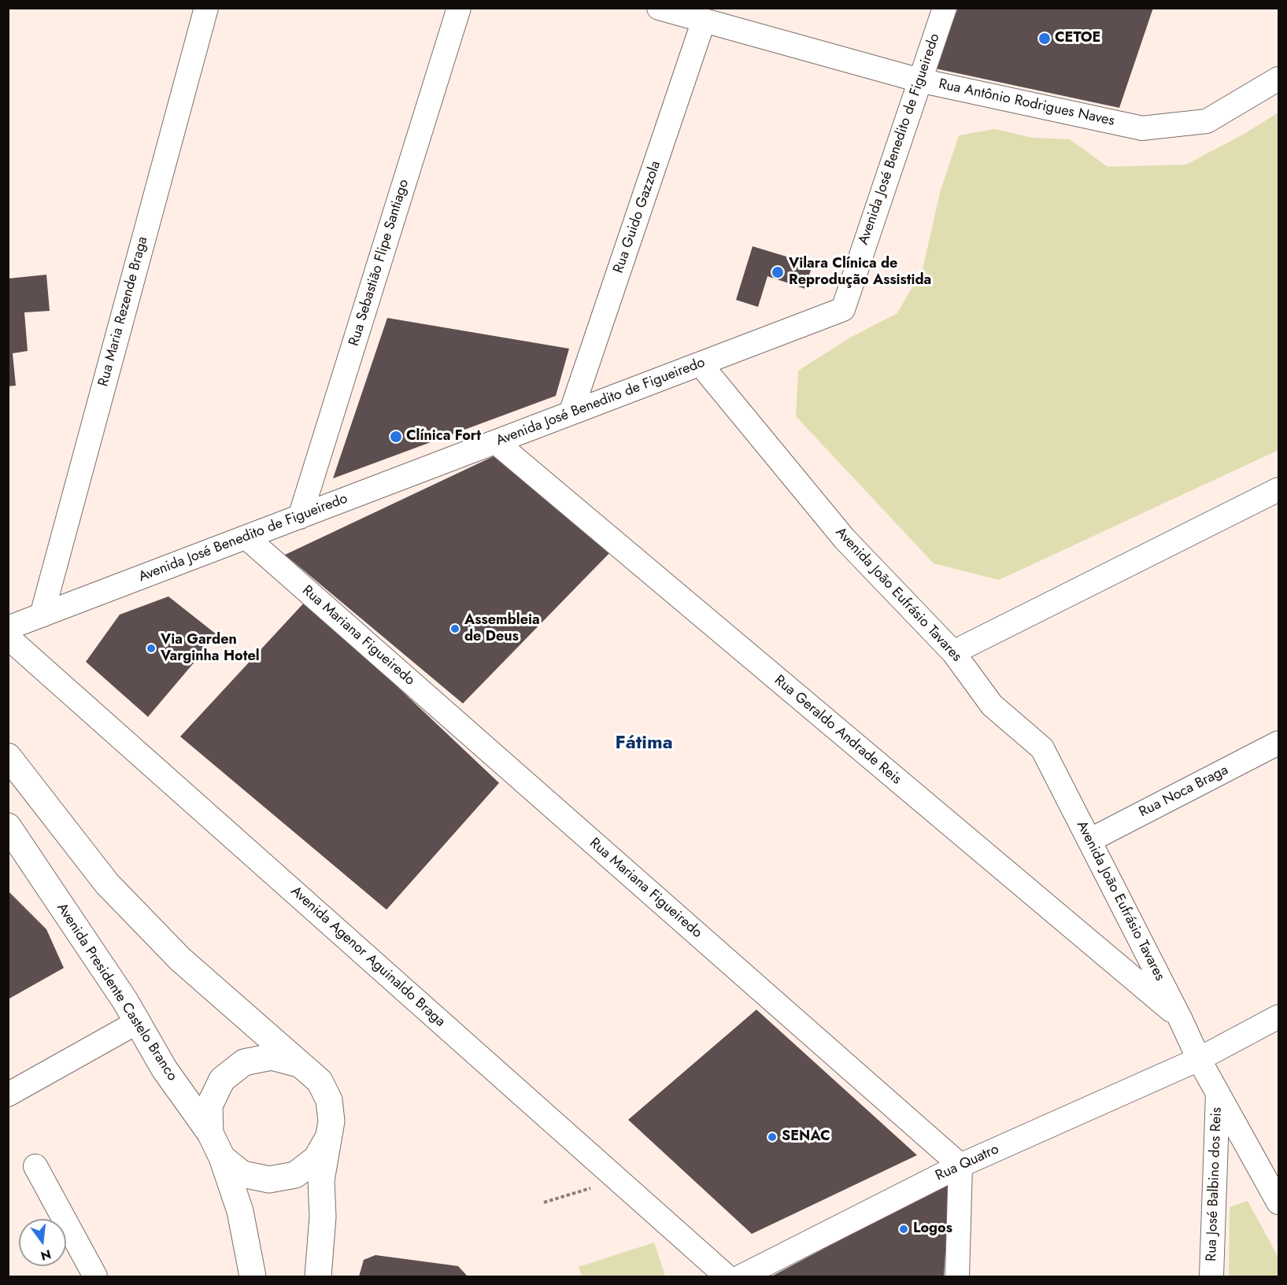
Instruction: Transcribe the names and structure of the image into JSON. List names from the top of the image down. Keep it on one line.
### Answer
{"streets":{"main road":["Avenida Presidente Castelo Branco"],"street":["Rua Antônio Rodrigues Naves","Avenida José Benedito de Figueiredo","Rua Guido Gazzola","Rua Sebastião Flipe Santiago","Rua Maria Rezende Braga","Avenida João Eufrásio Tavares","Rua Mariana Figueiredo","Rua Geraldo Andrade Reis","Rua Noca Braga","Avenida Agenor Aguinaldo Braga","Rua Quatro","Rua José Balbino dos Reis"]},"crossings":[["Rua Antônio Rodrigues Naves","Avenida José Benedito de Figueiredo"],["Rua Antônio Rodrigues Naves","Rua Guido Gazzola"],["Avenida José Benedito de Figueiredo","Rua Guido Gazzola"],["Avenida José Benedito de Figueiredo","Rua Sebastião Flipe Santiago"],["Avenida José Benedito de Figueiredo","Rua Maria Rezende Braga"],["Avenida José Benedito de Figueiredo","Avenida João Eufrásio Tavares"],["Avenida José Benedito de Figueiredo","Rua Mariana Figueiredo"],["Avenida José Benedito de Figueiredo","Rua Geraldo Andrade Reis"],["Avenida João Eufrásio Tavares","Rua Geraldo Andrade Reis"],["Avenida João Eufrásio Tavares","Rua Noca Braga"],["Avenida João Eufrásio Tavares","Rua Quatro"],["Avenida João Eufrásio Tavares","Rua José Balbino dos Reis"],["Rua Mariana Figueiredo","Rua Quatro"]],"districts":["Fátima"],"places":["CETOE","Vilara Clínica de Reprodução Assistida","Clínica Fort","Assembleia de Deus","Via Garden Varginha Hotel","SENAC","Logos"],"north":"bottom"}
